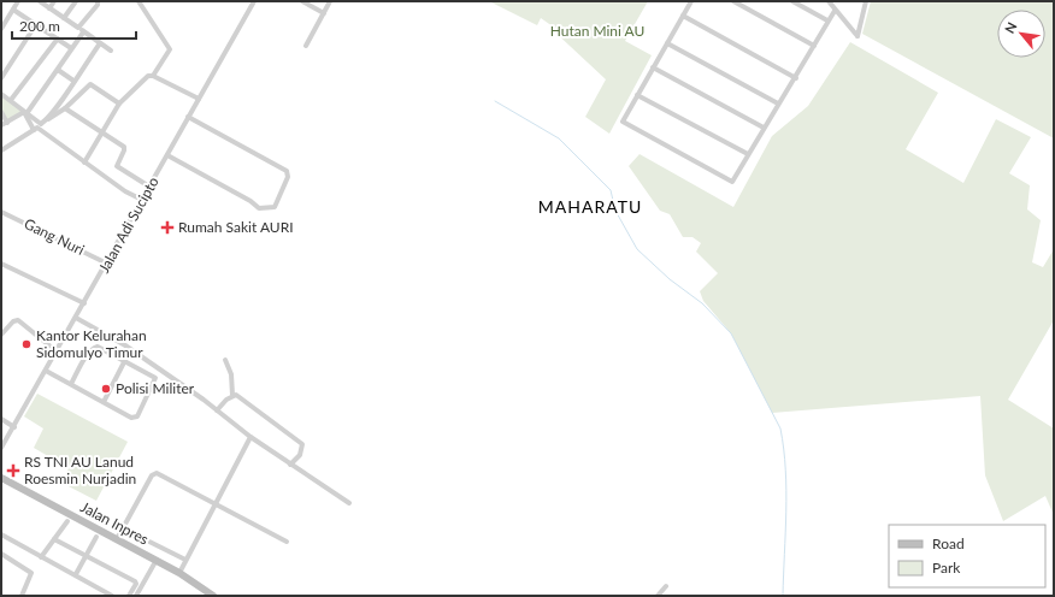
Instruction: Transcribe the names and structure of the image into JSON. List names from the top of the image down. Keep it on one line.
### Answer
{"streets":{"main road":["Jalan Inpres"],"street":["Jalan Adi Sucipto","Gang Nuri"]},"crossings":[["Jalan Adi Sucipto","Gang Nuri"]],"districts":["MAHARATU"],"parks":["Hutan Mini AU"],"places":{"health":["Rumah Sakit AURI","RS TNI AU Lanud Roesmin Nurjadin"],"other":["Kantor Kelurahan Sidomulyo Timur","Polisi Militer"]},"legend":["Road","Park"],"scale_bar":"200 m","north":"top left"}
